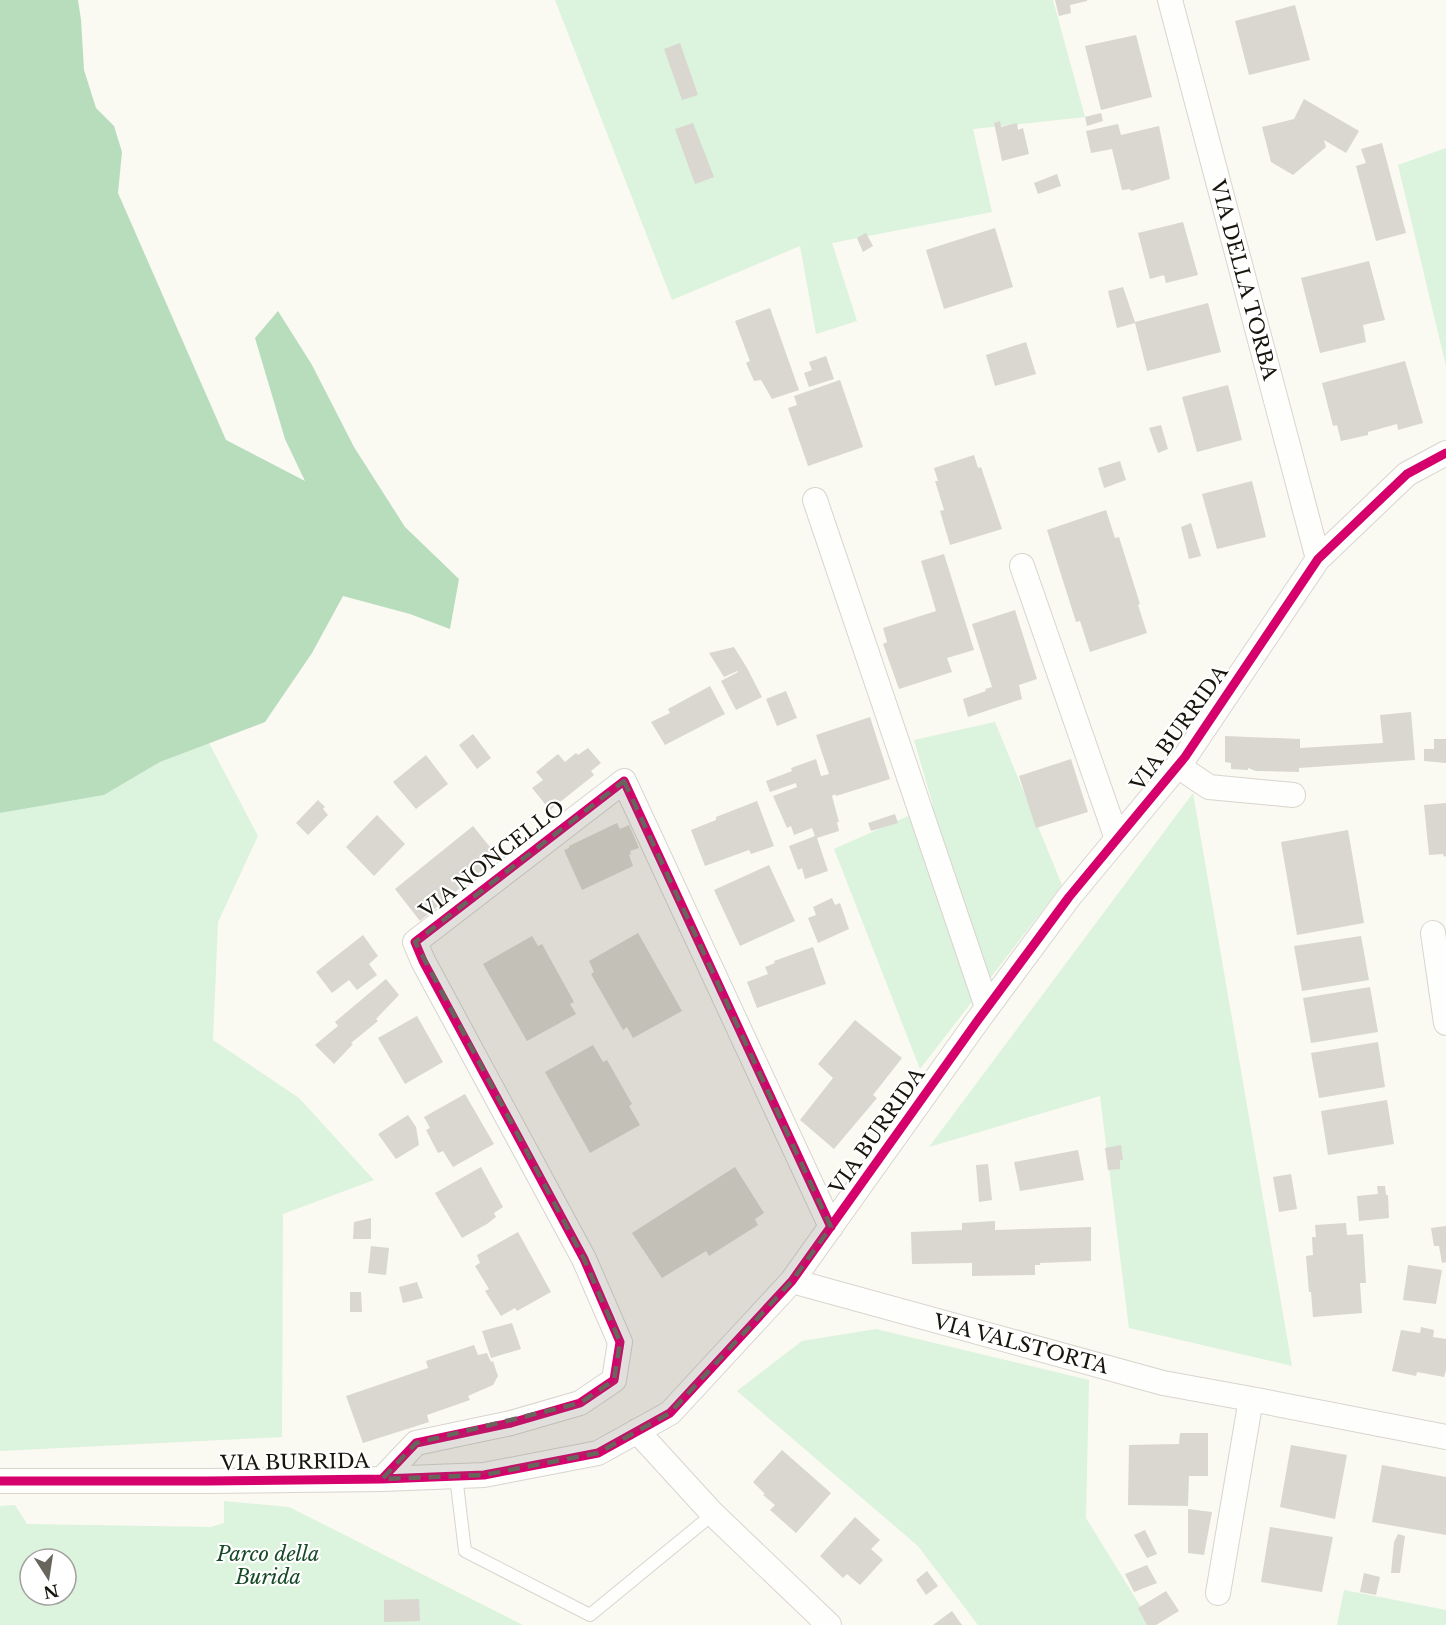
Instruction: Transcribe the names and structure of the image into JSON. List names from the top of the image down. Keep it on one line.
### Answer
{"streets":{"street":["VIA DELLA TORBA","VIA BURRIDA","VIA NONCELLO","VIA VALSTORTA"]},"crossings":[["VIA DELLA TORBA","VIA BURRIDA"],["VIA BURRIDA","VIA NONCELLO"],["VIA BURRIDA","VIA VALSTORTA"]],"parks":["Parco della Burida"],"north":"bottom"}
